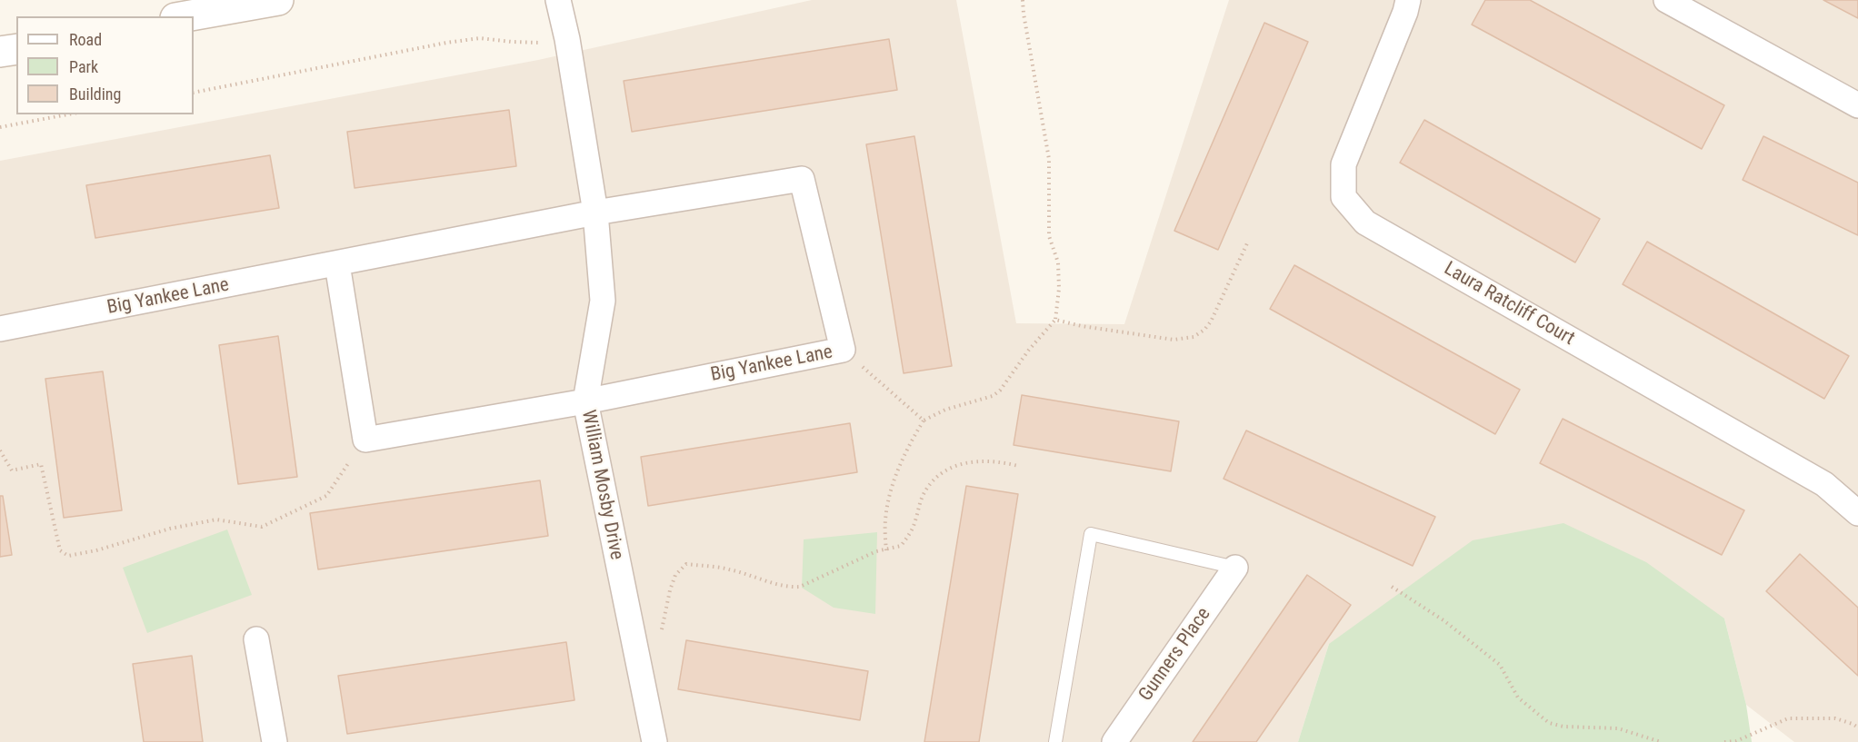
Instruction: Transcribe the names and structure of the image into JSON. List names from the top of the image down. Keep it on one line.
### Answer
{"streets":{"street":["Big Yankee Lane","Laura Ratcliff Court","William Mosby Drive","Gunners Place"]},"crossings":[["Big Yankee Lane","William Mosby Drive"]],"legend":["Road","Park","Building"]}
